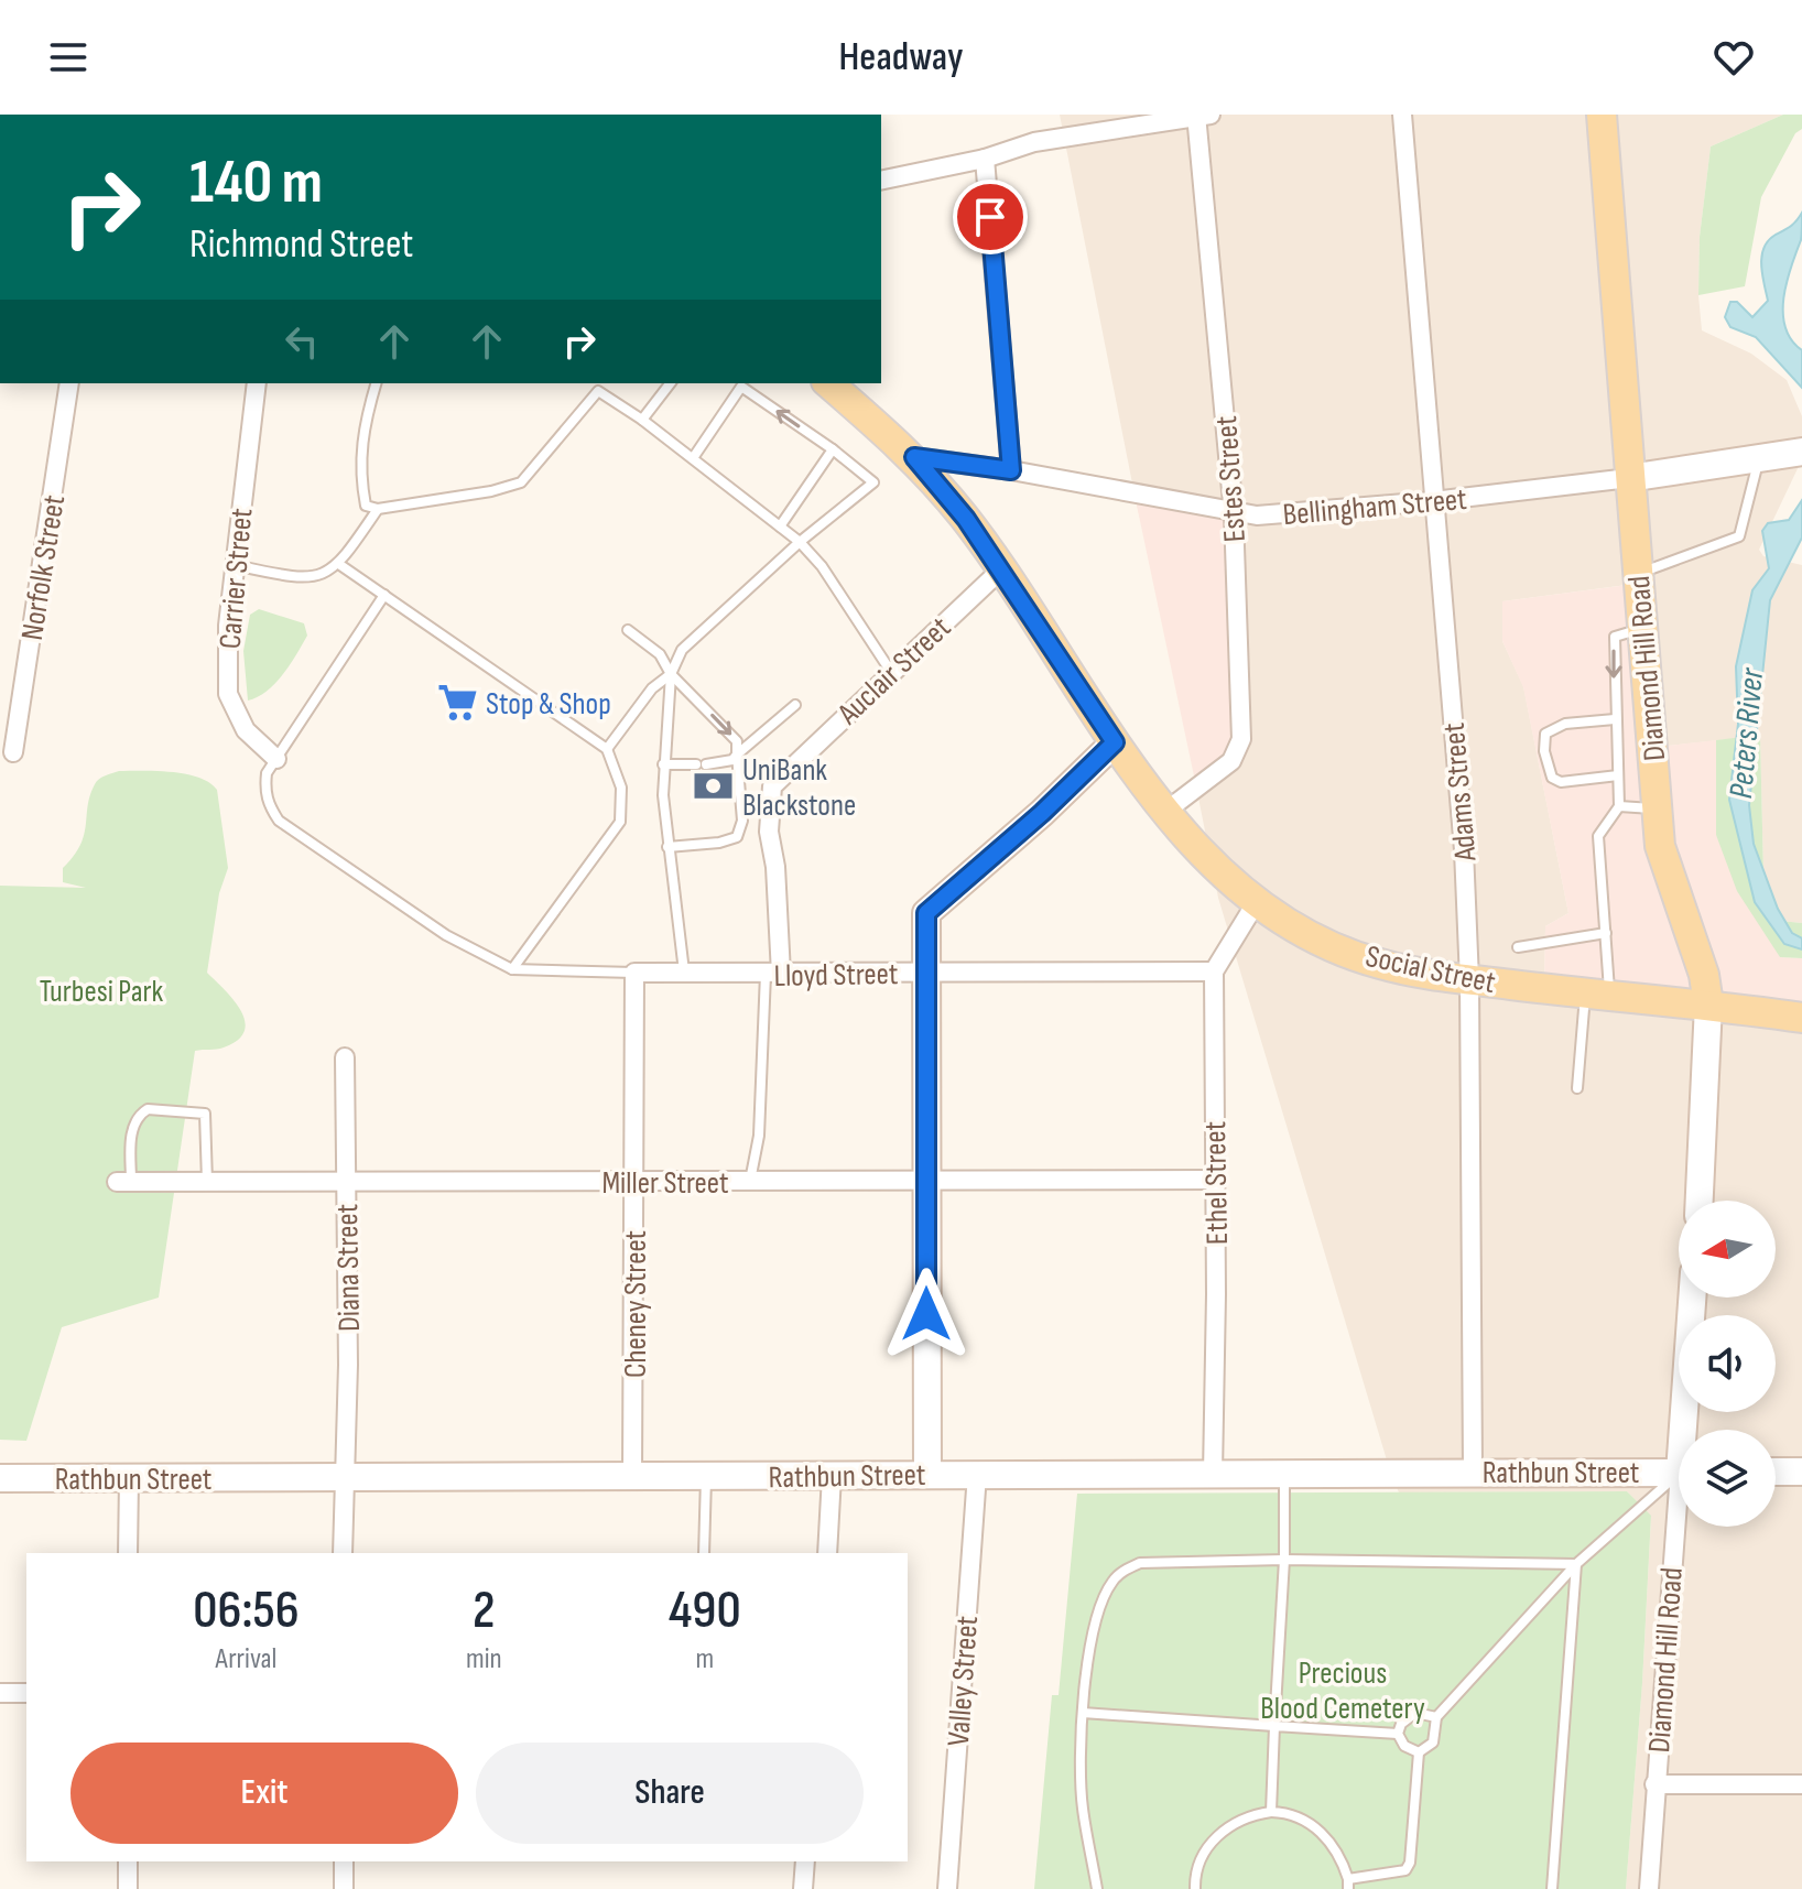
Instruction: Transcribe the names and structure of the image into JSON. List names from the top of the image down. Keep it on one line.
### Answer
{"streets":{"main road":["Diamond Hill Road","Social Street"],"street":["Estes Street","Bellingham Street","Norfolk Street","Carrier Street","Auclair Street","Adams Street","Lloyd Street","Miller Street","Ethel Street","Diana Street","Cheney Street","Rathbun Street","Valley Street"]},"crossings":[["Estes Street","Bellingham Street"],["Estes Street","Social Street"],["Bellingham Street","Diamond Hill Road"],["Bellingham Street","Adams Street"],["Bellingham Street","Social Street"],["Diamond Hill Road","Social Street"],["Auclair Street","Social Street"],["Auclair Street","Lloyd Street"],["Adams Street","Social Street"],["Adams Street","Rathbun Street"],["Lloyd Street","Ethel Street"],["Lloyd Street","Cheney Street"],["Miller Street","Ethel Street"],["Miller Street","Diana Street"],["Miller Street","Cheney Street"],["Ethel Street","Rathbun Street"],["Diana Street","Rathbun Street"],["Cheney Street","Rathbun Street"],["Rathbun Street","Valley Street"]],"water":["Peters River"],"parks":["Turbesi Park","Precious Blood Cemetery"],"places":{"supermarket":["Stop & Shop"],"bank":["UniBank Blackstone"]},"north":"left","page":{"header":"Headway","turn":["140 m","Richmond Street"],"eta":["06:56","Arrival","2","min","490","m"],"buttons":["Exit","Share"]}}
